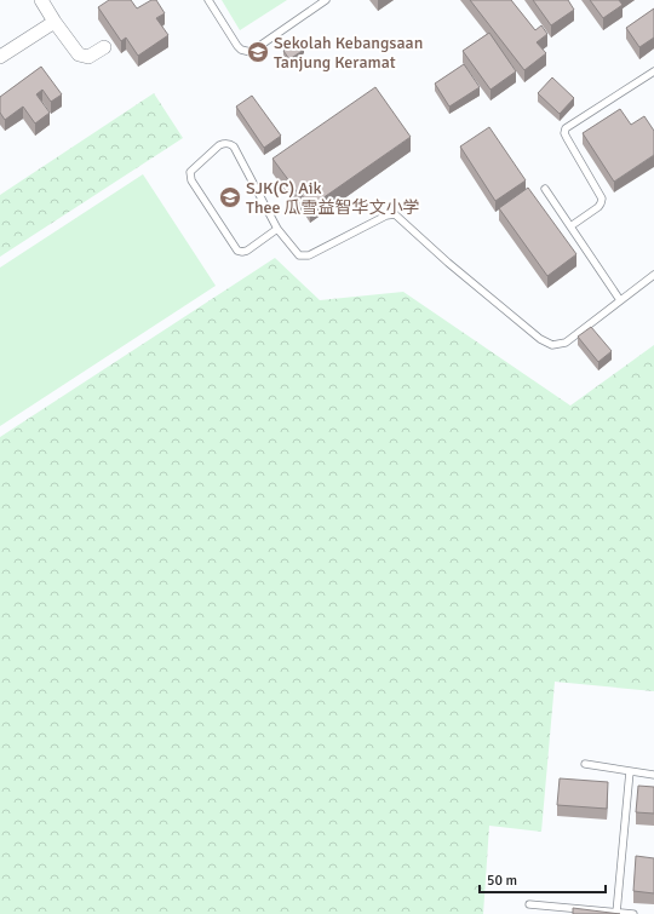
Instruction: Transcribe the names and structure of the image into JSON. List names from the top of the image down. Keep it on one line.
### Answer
{"places":{"school or university":["Sekolah Kebangsaan Tanjung Keramat","SJK(C) Aik Thee 瓜雪益智华文小学"]},"scale_bar":"50 m"}
